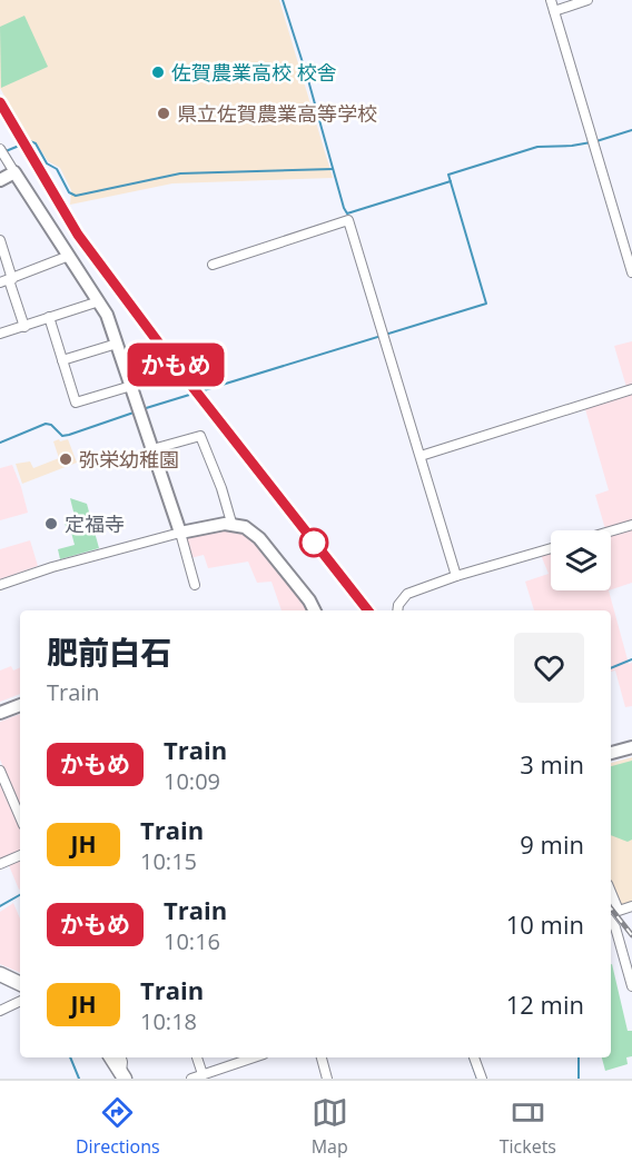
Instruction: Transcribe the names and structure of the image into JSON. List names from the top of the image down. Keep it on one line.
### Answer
{"places":["佐賀農業高校 校舎","県立佐賀農業高等学校","弥栄幼稚園","定福寺"],"page":{"on_map":"かもめ","heading":["肥前白石","Train"],"list":[{"mark":"かもめ","name":"Train","note":"10:09","value":"3 min"},{"mark":"JH","name":"Train","note":"10:15","value":"9 min"},{"mark":"かもめ","name":"Train","note":"10:16","value":"10 min"},{"mark":"JH","name":"Train","note":"10:18","value":"12 min"}],"tabs":["Directions","Map","Tickets"]}}
